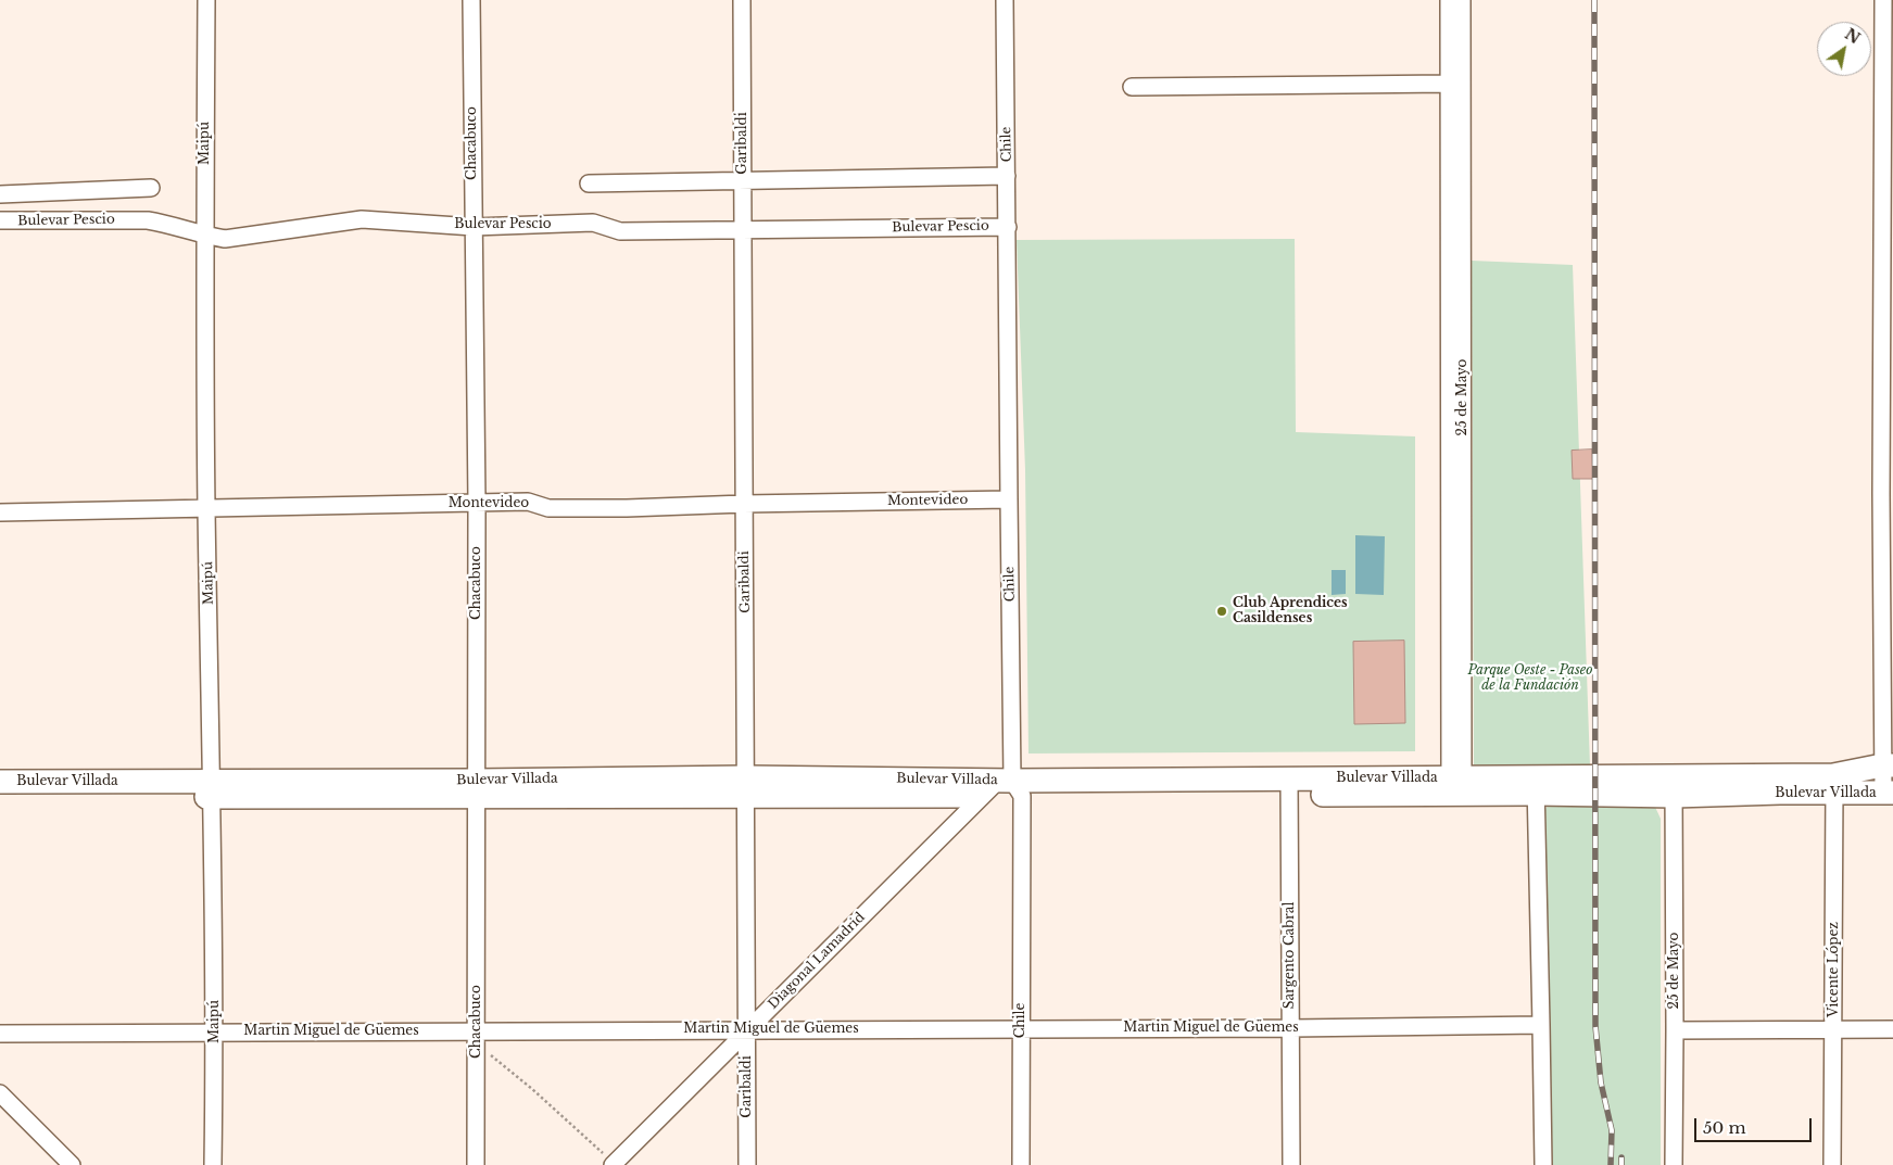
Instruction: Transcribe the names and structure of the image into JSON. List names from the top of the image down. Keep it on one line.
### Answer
{"streets":{"main road":["Bulevar Villada"],"street":["Maipú","Chacabuco","Garibaldi","Chile","Bulevar Pescio","25 de Mayo","Montevideo","Sargento Cabral","Diagonal Lamadrid","Vicente López","Martin Miguel de Güemes"]},"crossings":[["Maipú","Bulevar Pescio"],["Maipú","Montevideo"],["Maipú","Bulevar Villada"],["Maipú","Martin Miguel de Güemes"],["Chacabuco","Bulevar Pescio"],["Chacabuco","Montevideo"],["Chacabuco","Bulevar Villada"],["Chacabuco","Martin Miguel de Güemes"],["Garibaldi","Bulevar Pescio"],["Garibaldi","Montevideo"],["Garibaldi","Bulevar Villada"],["Garibaldi","Diagonal Lamadrid"],["Garibaldi","Martin Miguel de Güemes"],["Chile","Bulevar Pescio"],["Chile","Montevideo"],["Chile","Bulevar Villada"],["Chile","Diagonal Lamadrid"],["Chile","Martin Miguel de Güemes"],["25 de Mayo","Bulevar Villada"],["Bulevar Villada","Sargento Cabral"],["Bulevar Villada","Diagonal Lamadrid"],["Bulevar Villada","Vicente López"],["Sargento Cabral","Martin Miguel de Güemes"],["Diagonal Lamadrid","Martin Miguel de Güemes"]],"parks":["Parque Oeste - Paseo de la Fundación"],"places":["Club Aprendices Casildenses"],"scale_bar":"50 m","north":"top right"}
